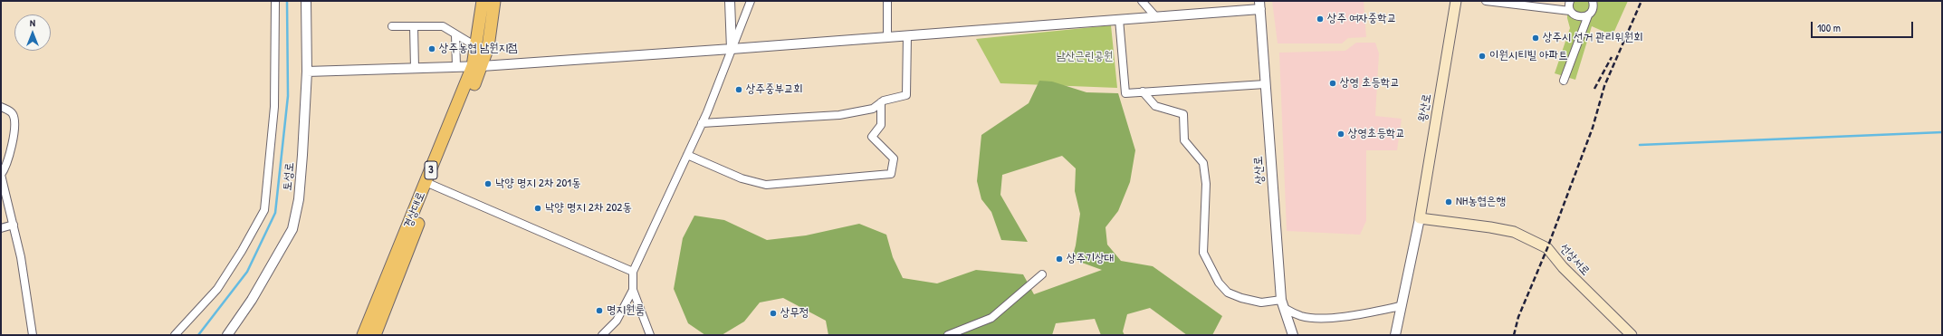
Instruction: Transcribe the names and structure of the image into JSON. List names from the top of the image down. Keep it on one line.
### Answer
{"streets":{"main road":["왕산로","3","경상대로","선상서로"],"street":["상산로","토성로"]},"crossings":[["왕산로","선상서로"]],"parks":["남산근린공원"],"places":["상주 여자중학교","상주시 선거 관리위원회","상주농협 남원지점","이원시티빌 아파트","상영 초등학교","상주중부교회","상영초등학교","낙양 명지 2차 201동","NH농협은행","낙양 명지 2차 202동","상주기상대","명지원룸","상무정"],"scale_bar":"100 m","north":"top"}
